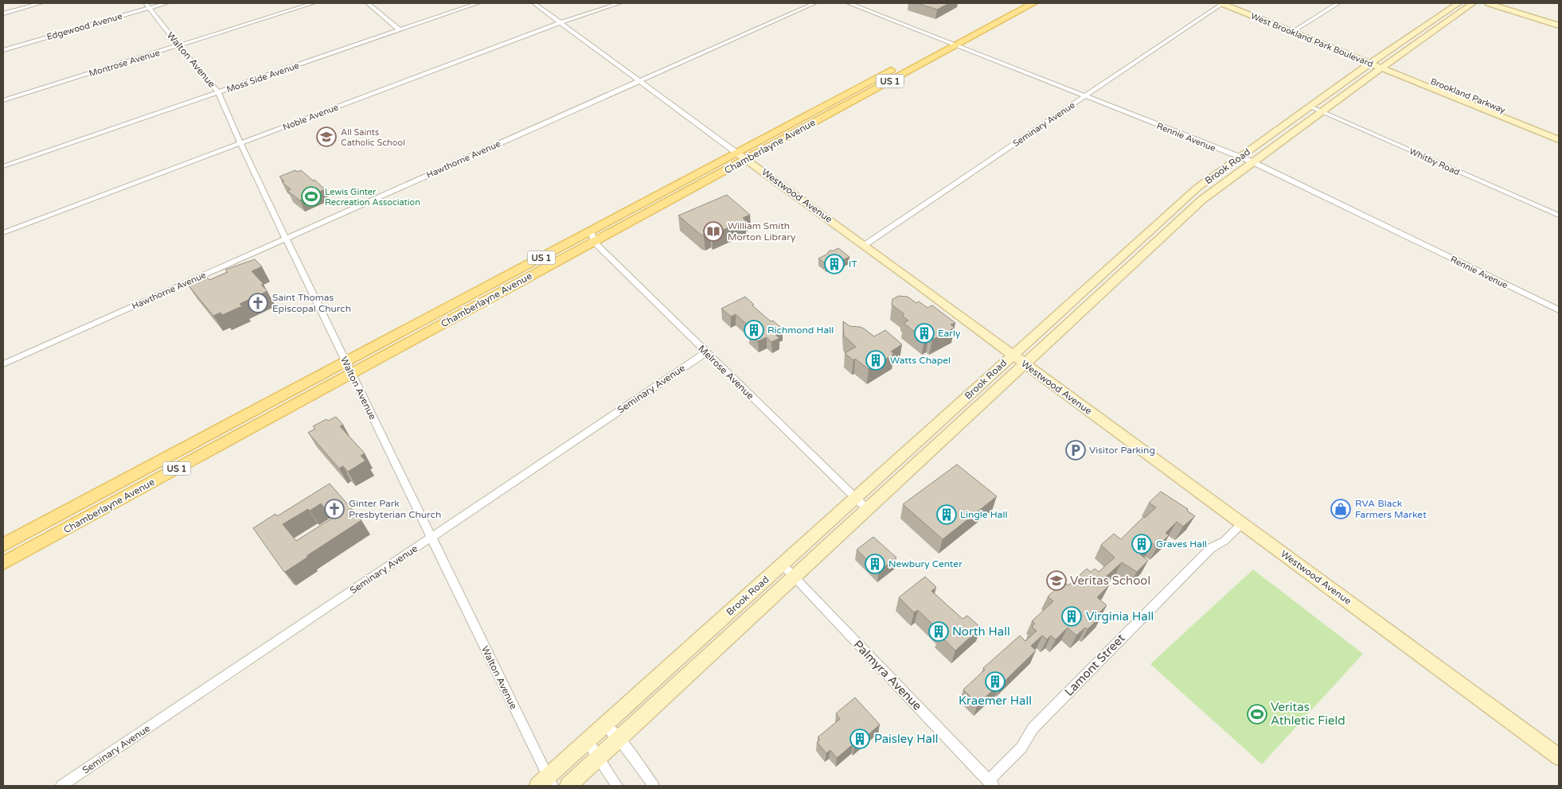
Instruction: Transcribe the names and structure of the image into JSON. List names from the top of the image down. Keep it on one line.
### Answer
{"streets":{"main road":["West Brookland Park Boulevard","US 1","Brookland Parkway","Chamberlayne Avenue","Brook Road","Westwood Avenue"],"street":["Edgewood Avenue","Walton Avenue","Montrose Avenue","Moss Side Avenue","Noble Avenue","Seminary Avenue","Rennie Avenue","Hawthorne Avenue","Whitby Road","Melrose Avenue","Lamont Street","Palmyra Avenue"]},"crossings":[["Edgewood Avenue","Walton Avenue"],["West Brookland Park Boulevard","Brookland Parkway"],["West Brookland Park Boulevard","Seminary Avenue"],["West Brookland Park Boulevard","Brook Road"],["Walton Avenue","Montrose Avenue"],["Walton Avenue","Moss Side Avenue"],["Walton Avenue","Noble Avenue"],["Walton Avenue","Seminary Avenue"],["Walton Avenue","Chamberlayne Avenue"],["Walton Avenue","Hawthorne Avenue"],["Walton Avenue","Brook Road"],["Brookland Parkway","Brook Road"],["Noble Avenue","Westwood Avenue"],["Seminary Avenue","Rennie Avenue"],["Seminary Avenue","Westwood Avenue"],["Seminary Avenue","Melrose Avenue"],["Rennie Avenue","Chamberlayne Avenue"],["Rennie Avenue","Brook Road"],["Chamberlayne Avenue","Westwood Avenue"],["Chamberlayne Avenue","Melrose Avenue"],["Hawthorne Avenue","Westwood Avenue"],["Whitby Road","Brook Road"],["Brook Road","Westwood Avenue"],["Brook Road","Melrose Avenue"],["Brook Road","Palmyra Avenue"],["Westwood Avenue","Lamont Street"],["Lamont Street","Palmyra Avenue"]],"places":{"school or university":["All Saints Catholic School","Veritas School"],"sports":["Lewis Ginter Recreation Association","Veritas Athletic Field"],"library":["William Smith Morton Library"],"building":["IT","Richmond Hall","Early","Watts Chapel","Lingle Hall","Graves Hall","Newbury Center","Virginia Hall","North Hall","Kraemer Hall","Paisley Hall"],"church":["Saint Thomas Episcopal Church","Ginter Park Presbyterian Church"],"parking":["Visitor Parking"],"shop":["RVA Black Farmers Market"]}}
